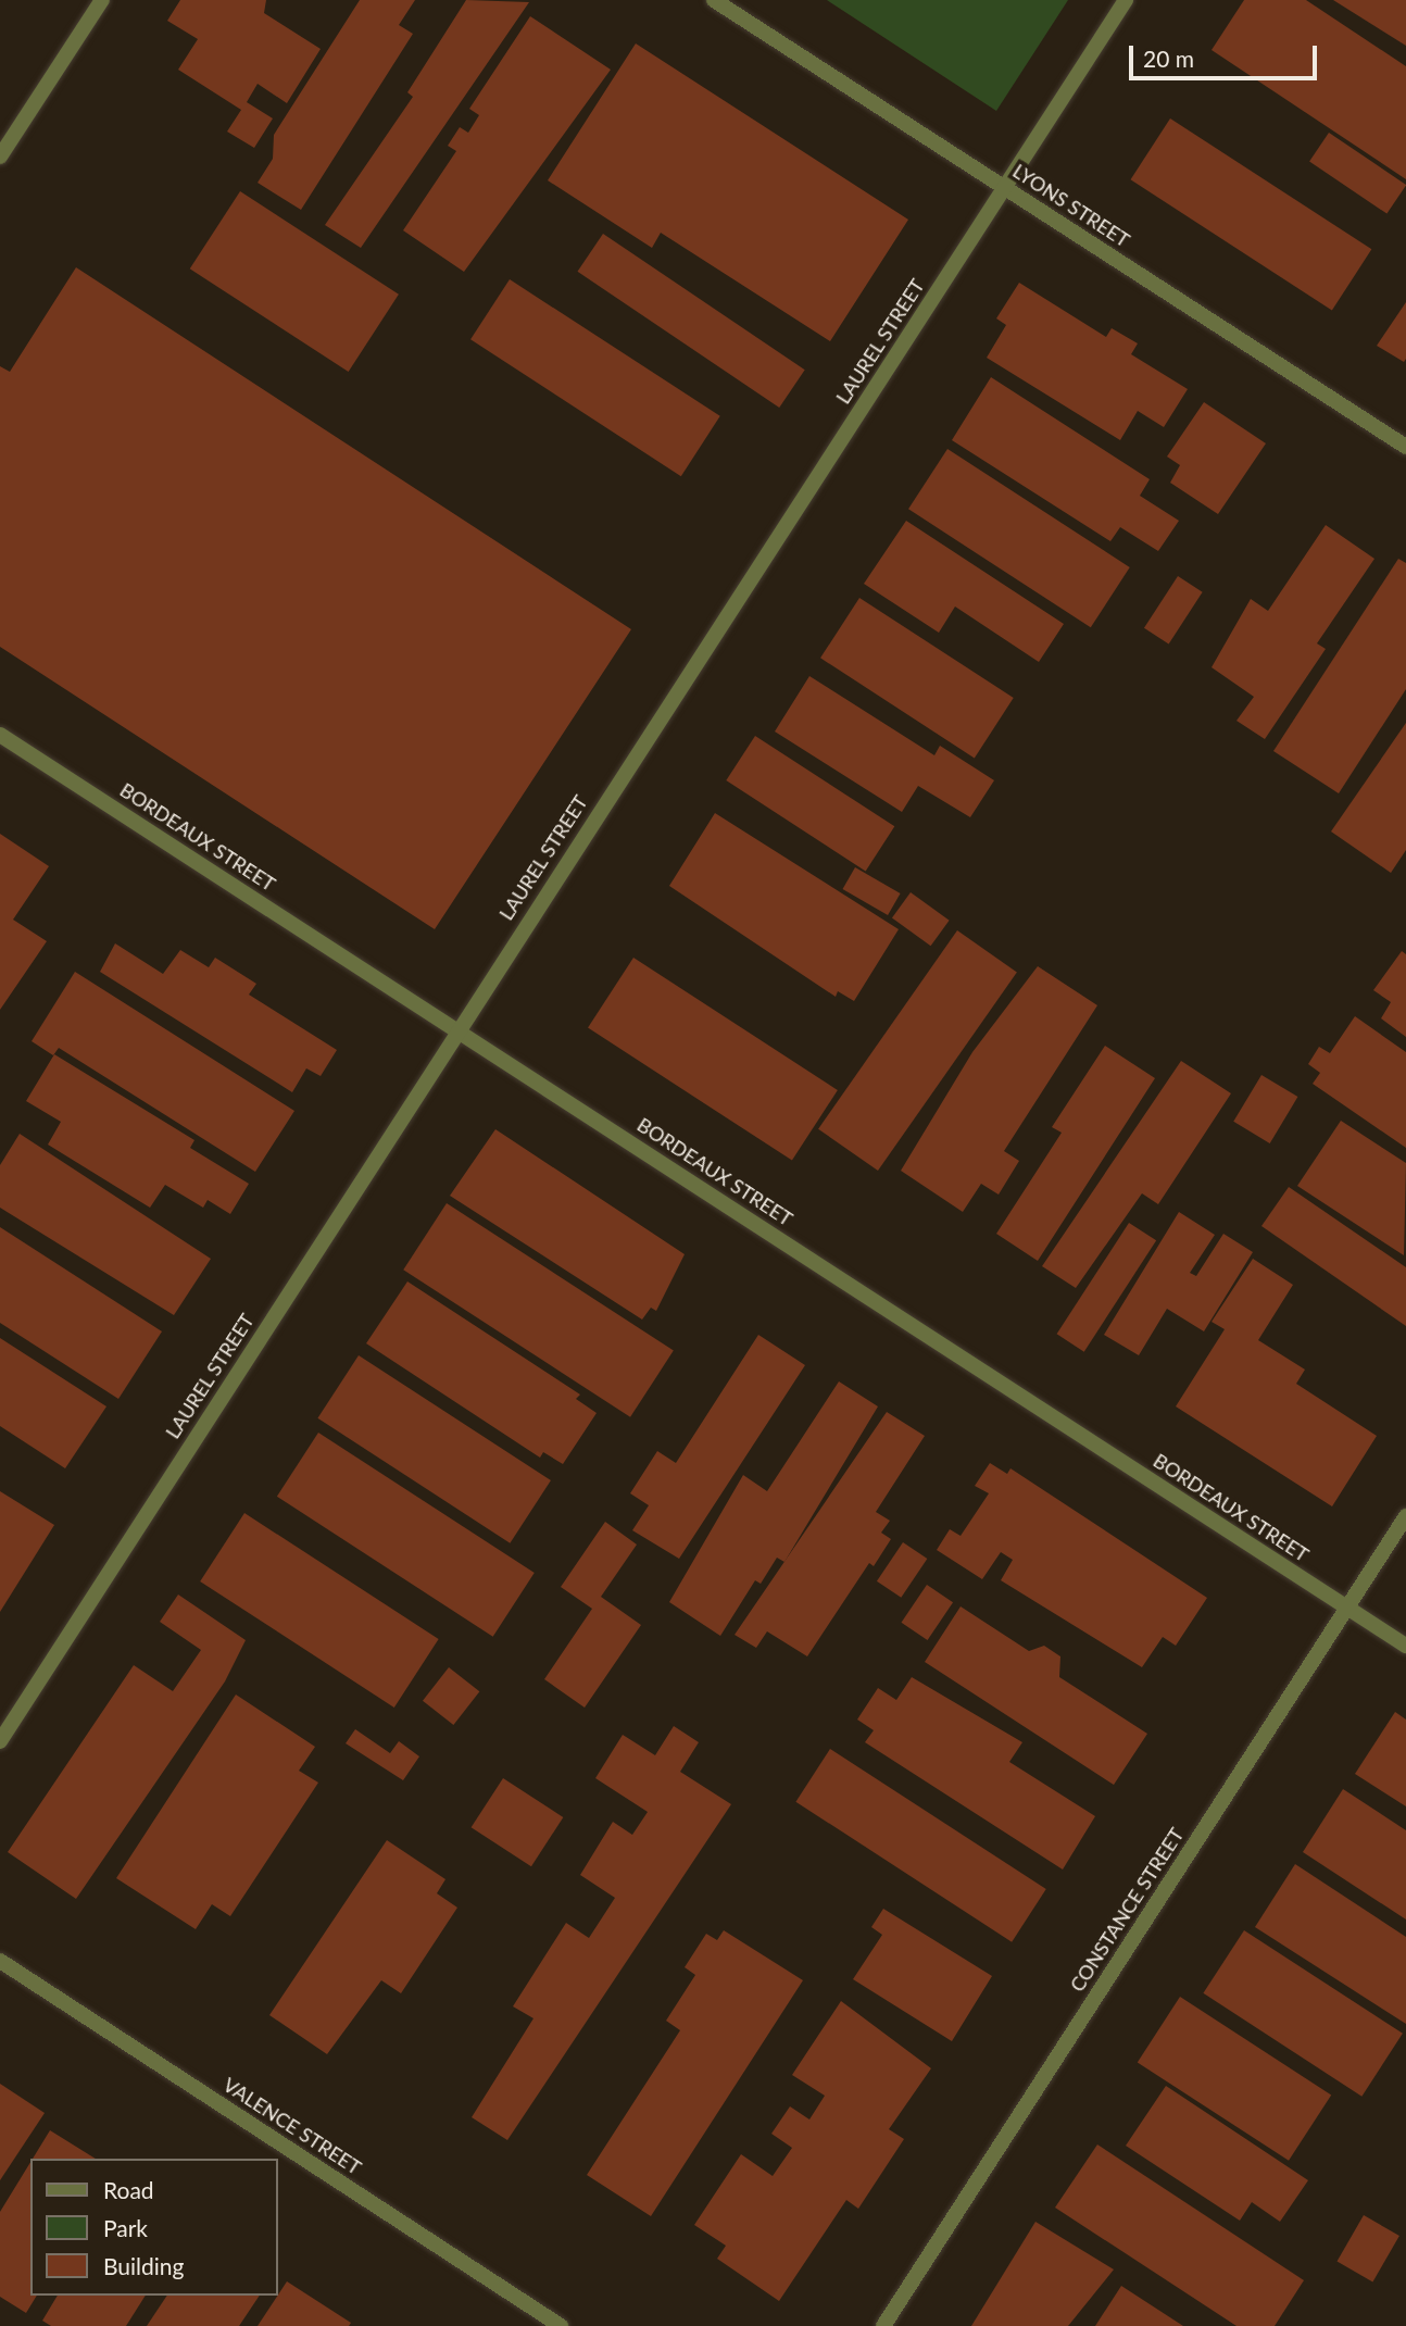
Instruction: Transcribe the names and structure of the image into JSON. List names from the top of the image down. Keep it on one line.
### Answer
{"streets":{"street":["LYONS STREET","LAUREL STREET","BORDEAUX STREET","CONSTANCE STREET","VALENCE STREET"]},"crossings":[["LYONS STREET","LAUREL STREET"],["LAUREL STREET","BORDEAUX STREET"],["BORDEAUX STREET","CONSTANCE STREET"]],"legend":["Road","Park","Building"],"scale_bar":"20 m"}
